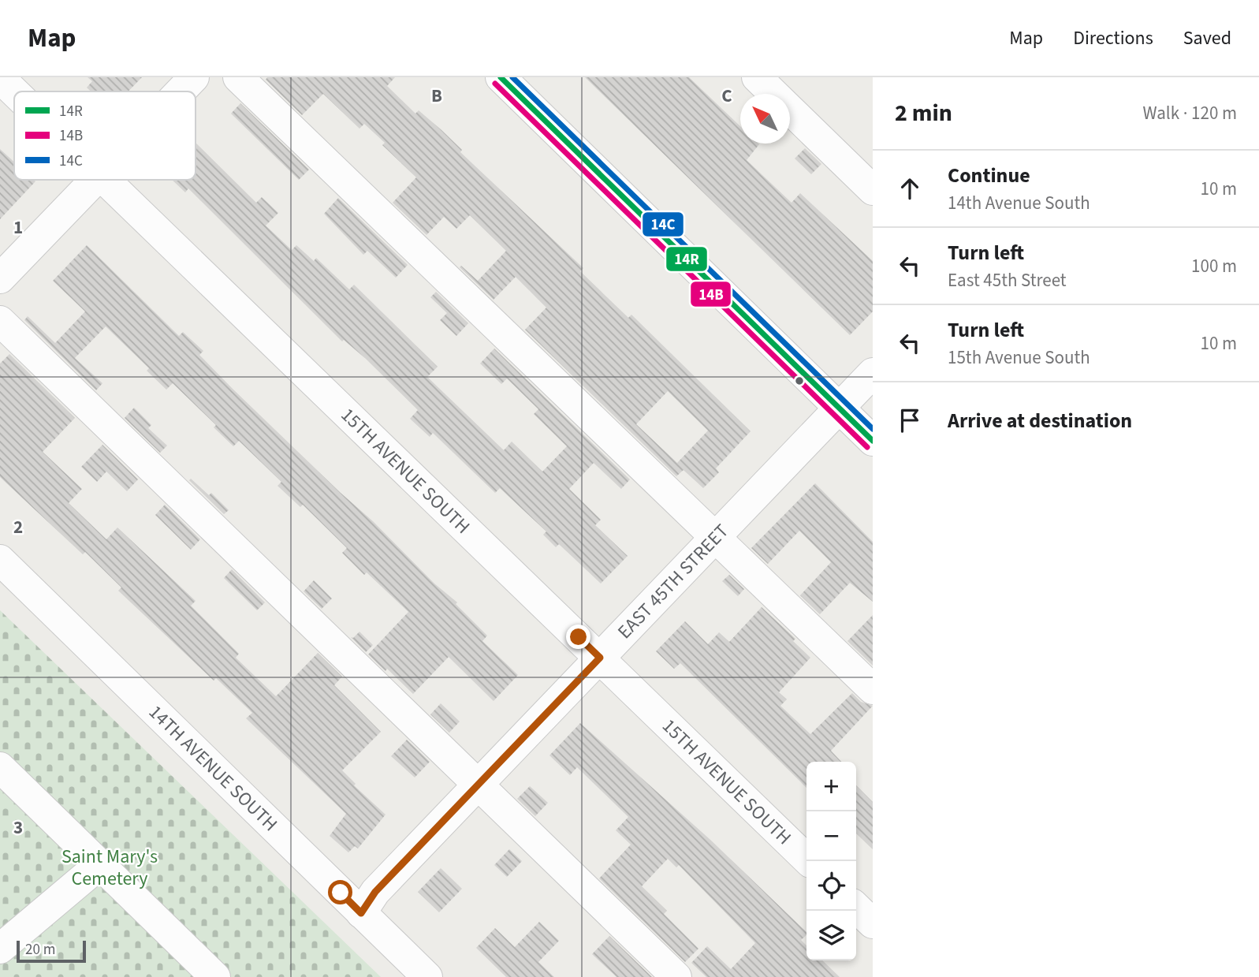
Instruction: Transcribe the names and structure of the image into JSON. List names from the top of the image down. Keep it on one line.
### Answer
{"streets":{"street":["15TH AVENUE SOUTH","EAST 45TH STREET","14TH AVENUE SOUTH"]},"crossings":[["15TH AVENUE SOUTH","EAST 45TH STREET"],["EAST 45TH STREET","14TH AVENUE SOUTH"]],"parks":["Saint Mary's Cemetery"],"lines":["transit line 14R","transit line 14C","transit line 14B"],"legend":["14R","14B","14C"],"scale_bar":"20 m","north":"top left","page":{"header":"Map","nav":["Map","Directions","Saved"],"heading":["2 min","Walk · 120 m"],"list":[["Continue","14th Avenue South","10 m"],["Turn left","East 45th Street","100 m"],["Turn left","15th Avenue South","10 m"],"Arrive at destination"],"map_buttons":["+","−"],"scale":"20 m"},"grid":{"columns":["B","C"],"rows":["1","2","3"]}}
